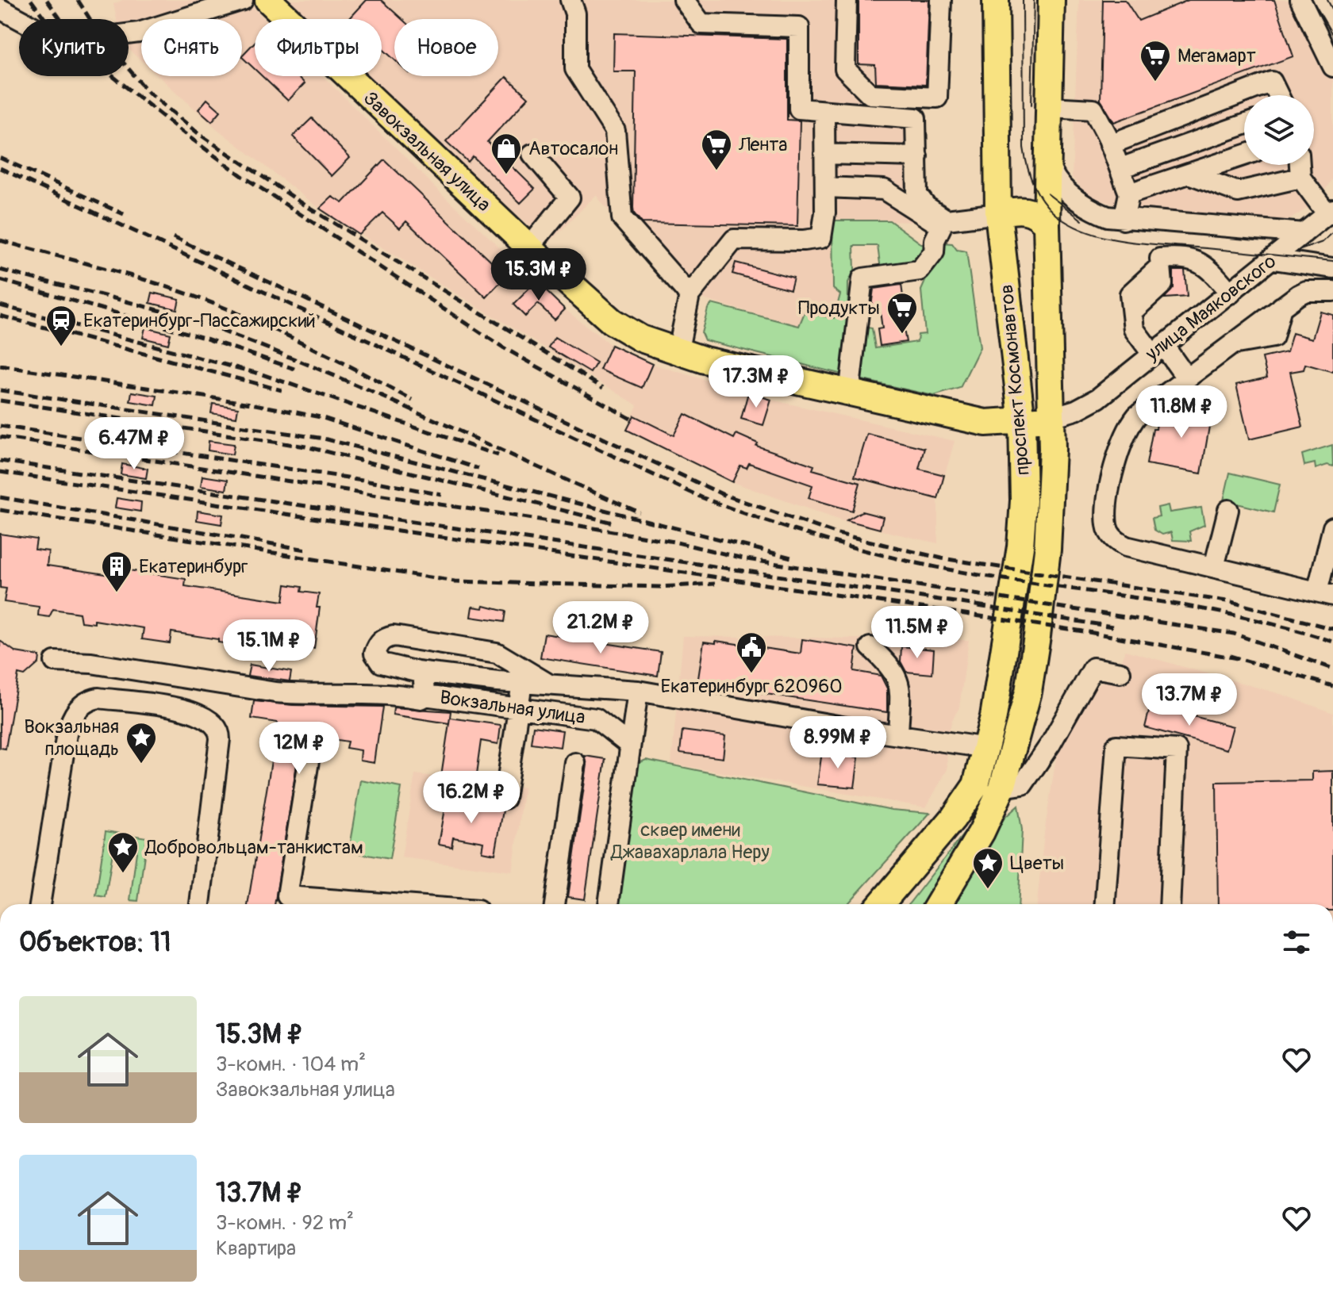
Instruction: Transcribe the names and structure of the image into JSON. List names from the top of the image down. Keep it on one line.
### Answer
{"streets":{"main road":["Завокзальная улица","проспект Космонавтов"],"street":["улица Маяковского","Вокзальная улица"]},"crossings":[["Завокзальная улица","улица Маяковского"],["Завокзальная улица","проспект Космонавтов"],["улица Маяковского","проспект Космонавтов"]],"parks":["сквер имени Джавахарлала Неру"],"places":{"supermarket":["Мегамарт","Лента","Продукты"],"shop":["Автосалон"],"station":["Екатеринбург-Пассажирский"],"building":["Екатеринбург"],"public building":["Екатеринбург 620960"],"place":["Вокзальная площадь","Добровольцам-танкистам","Цветы"]},"page":{"chip":["Купить","Снять","Фильтры","Новое"],"price":["15.3M ₽","17.3M ₽","11.8M ₽","6.47M ₽","21.2M ₽","11.5M ₽","15.1M ₽","13.7M ₽","8.99M ₽","12M ₽","16.2M ₽"],"heading":"Объектов: 11","list":[{"name":"15.3M ₽","note":"3-комн. · 104 m² · Завокзальная улица"},{"name":"13.7M ₽","note":"3-комн. · 92 m² · Квартира"}]}}
